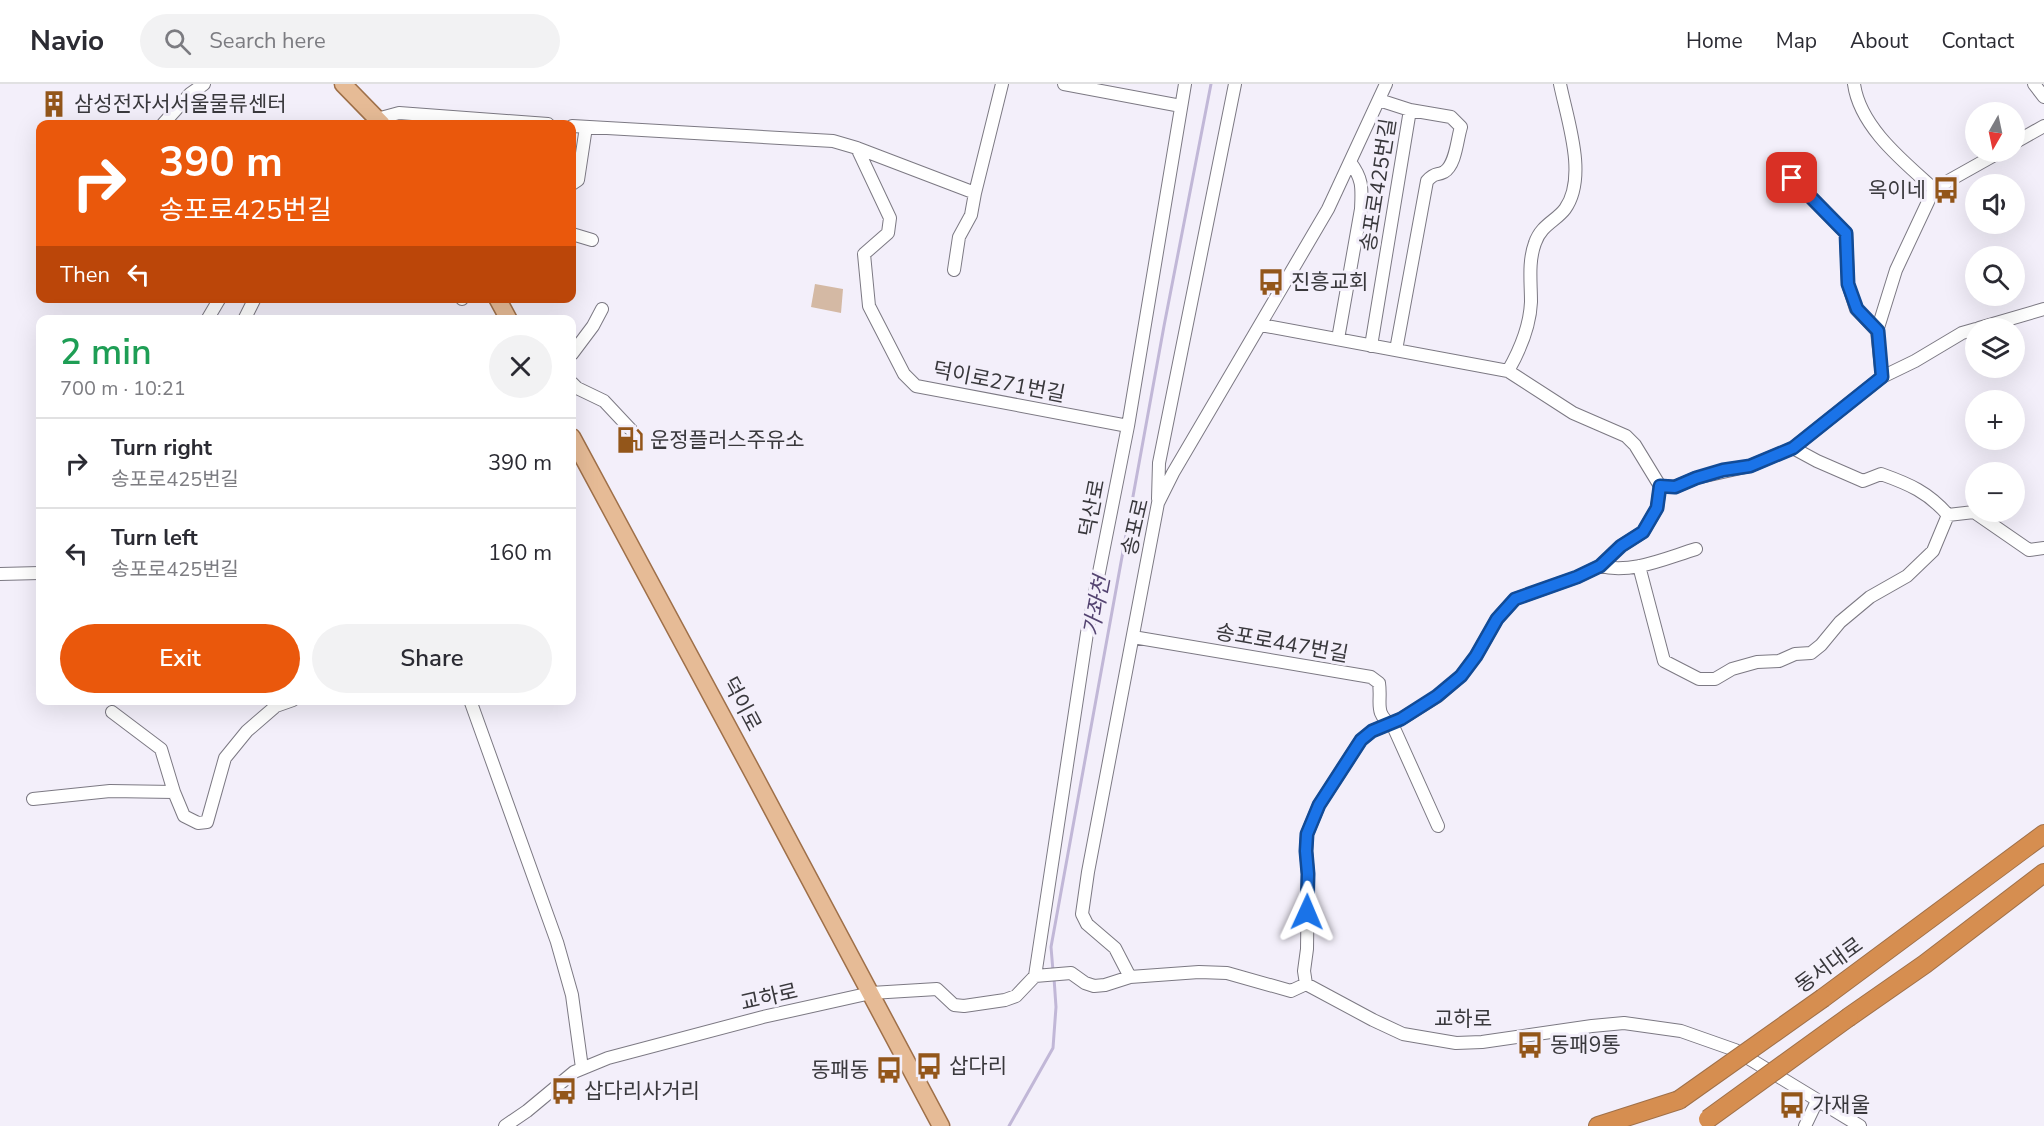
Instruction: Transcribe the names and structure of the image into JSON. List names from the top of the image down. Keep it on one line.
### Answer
{"streets":{"highway":["동서대로"],"main road":["덕이로"],"street":["송포로425번길","덕이로271번길","덕산로","송포로","송포로447번길","교하로"]},"crossings":[["덕이로271번길","덕산로"],["덕산로","교하로"],["송포로","송포로447번길"],["덕이로","교하로"]],"water":["가좌천"],"places":{"building":["삼성전자서서울물류센터"],"bus stop":["옥이네","진흥교회","동패9통","삽다리","동패동","삽다리사거리","가재울"],"fuel station":["운정플러스주유소"]},"north":"bottom","page":{"header":"Navio","search":"Search here","nav":["Home","Map","About","Contact"],"map_buttons":["+","−"],"turn":["390 m","송포로425번길"],"then":"Then","heading":["2 min","700 m · 10:21"],"list":[{"name":"Turn right","note":"송포로425번길","value":"390 m"},{"name":"Turn left","note":"송포로425번길","value":"160 m"}],"buttons":["Exit","Share"]}}
